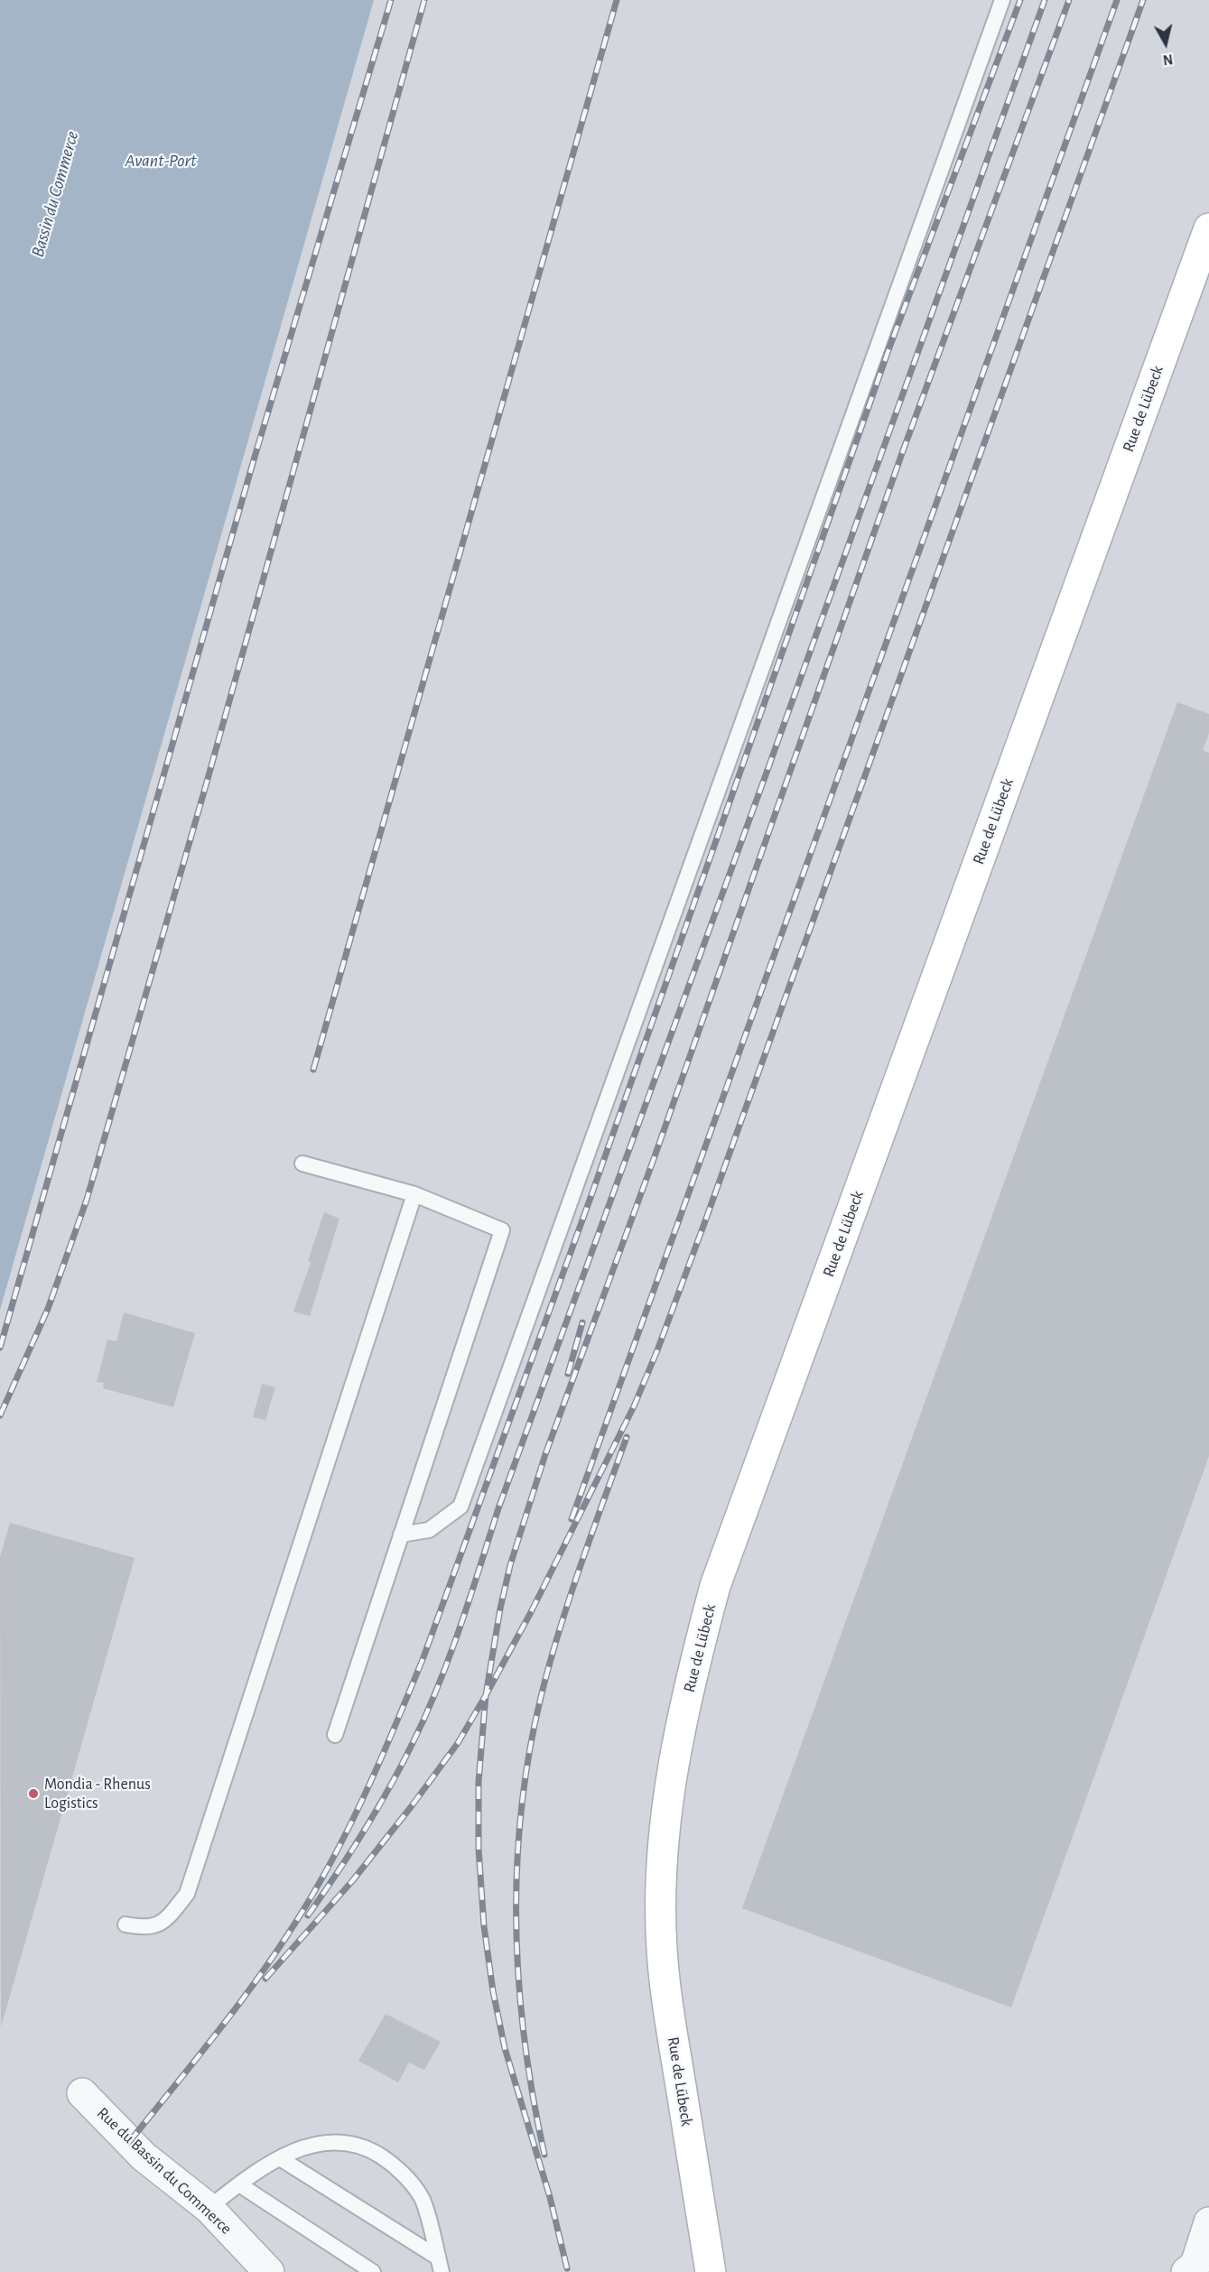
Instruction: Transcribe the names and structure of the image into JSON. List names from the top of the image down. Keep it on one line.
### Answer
{"streets":{"main road":["Rue de Lübeck"],"street":["Rue du Bassin du Commerce"]},"water":["Avant-Port","Bassin du Commerce"],"places":["Mondia - Rhenus Logistics"],"north":"bottom"}
